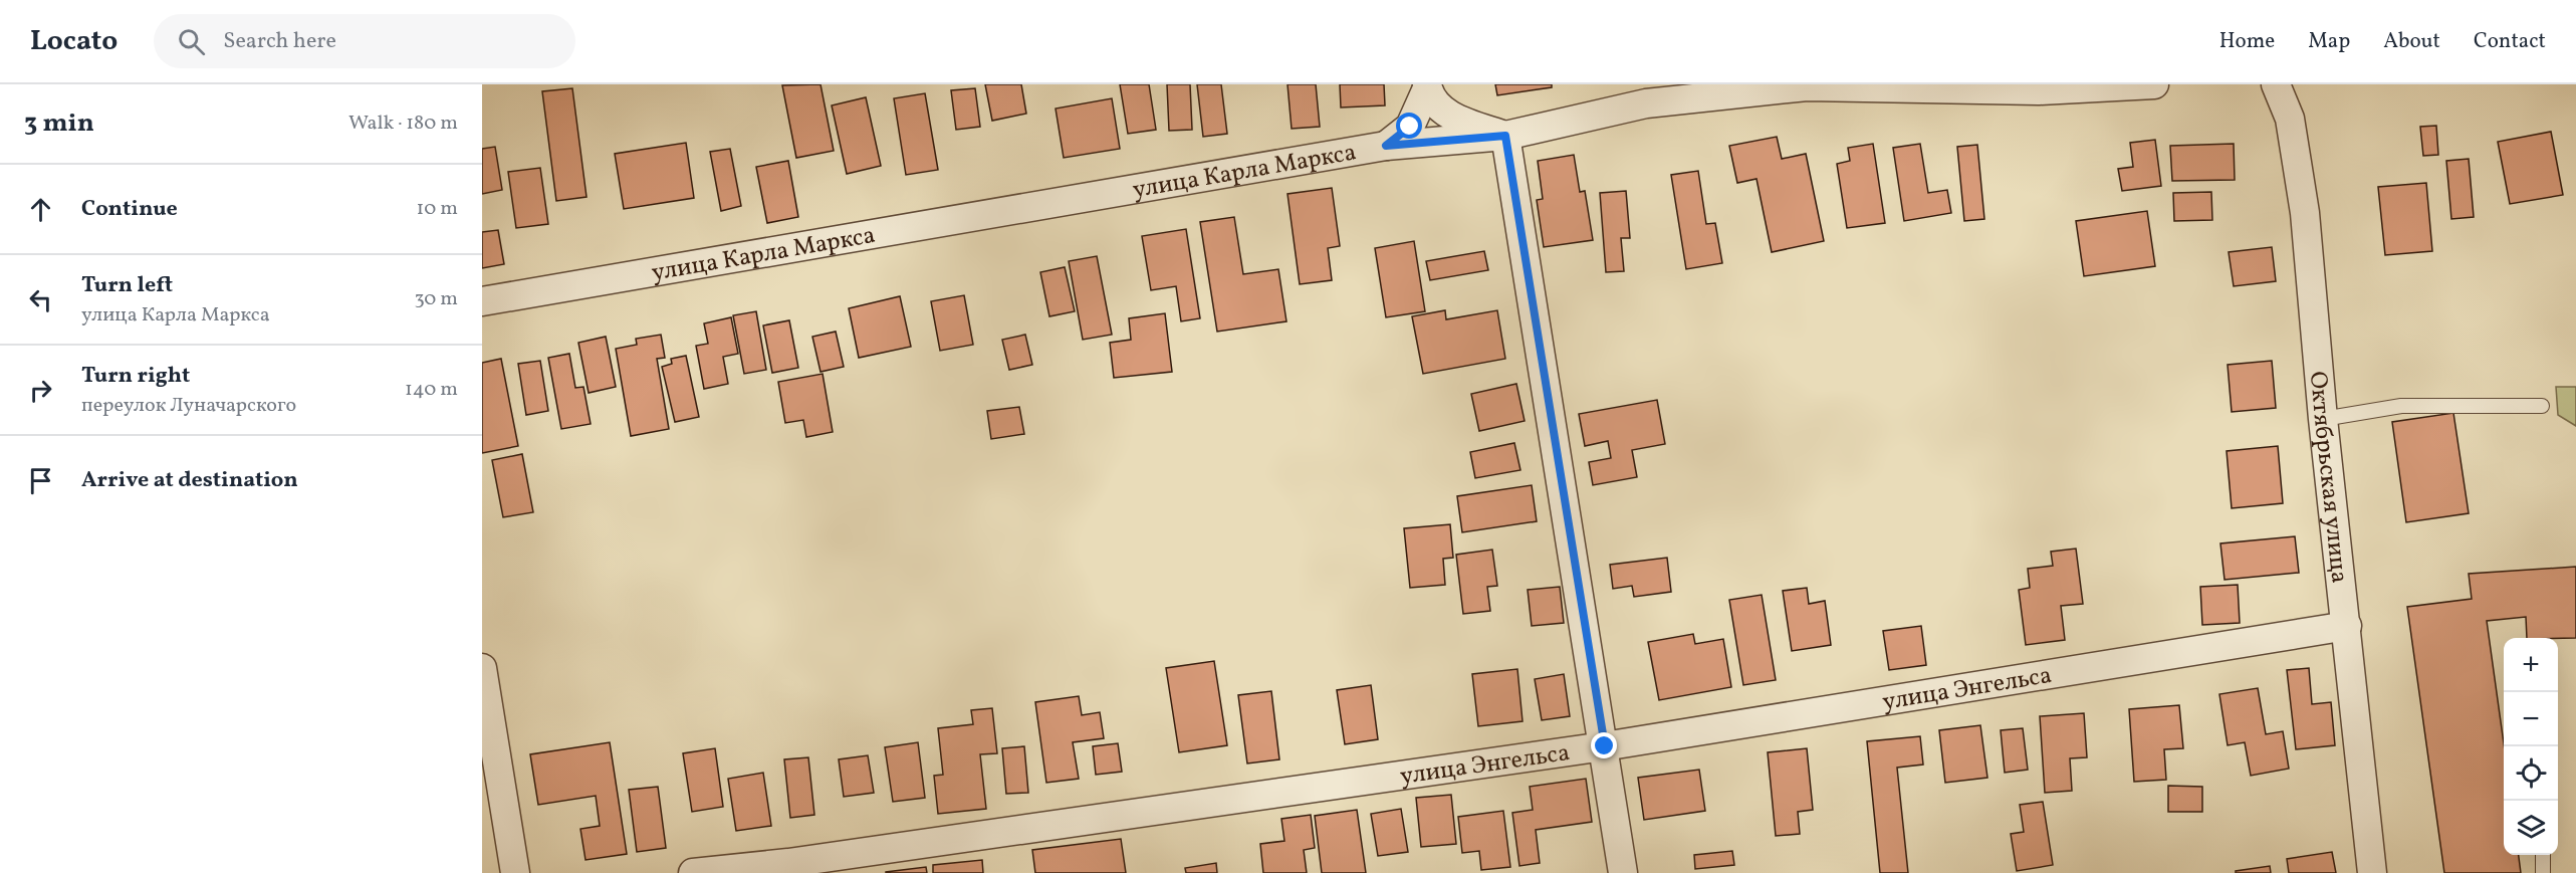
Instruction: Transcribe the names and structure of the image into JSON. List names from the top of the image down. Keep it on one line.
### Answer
{"streets":{"street":["улица Карла Маркса","Октябрьская улица","улица Энгельса"]},"crossings":[["Октябрьская улица","улица Энгельса"]],"page":{"header":"Locato","search":"Search here","nav":["Home","Map","About","Contact"],"heading":["3 min","Walk · 180 m"],"list":[["Continue","10 m"],["Turn left","улица Карла Маркса","30 m"],["Turn right","переулок Луначарского","140 m"],"Arrive at destination"],"map_buttons":["+","−"]}}
